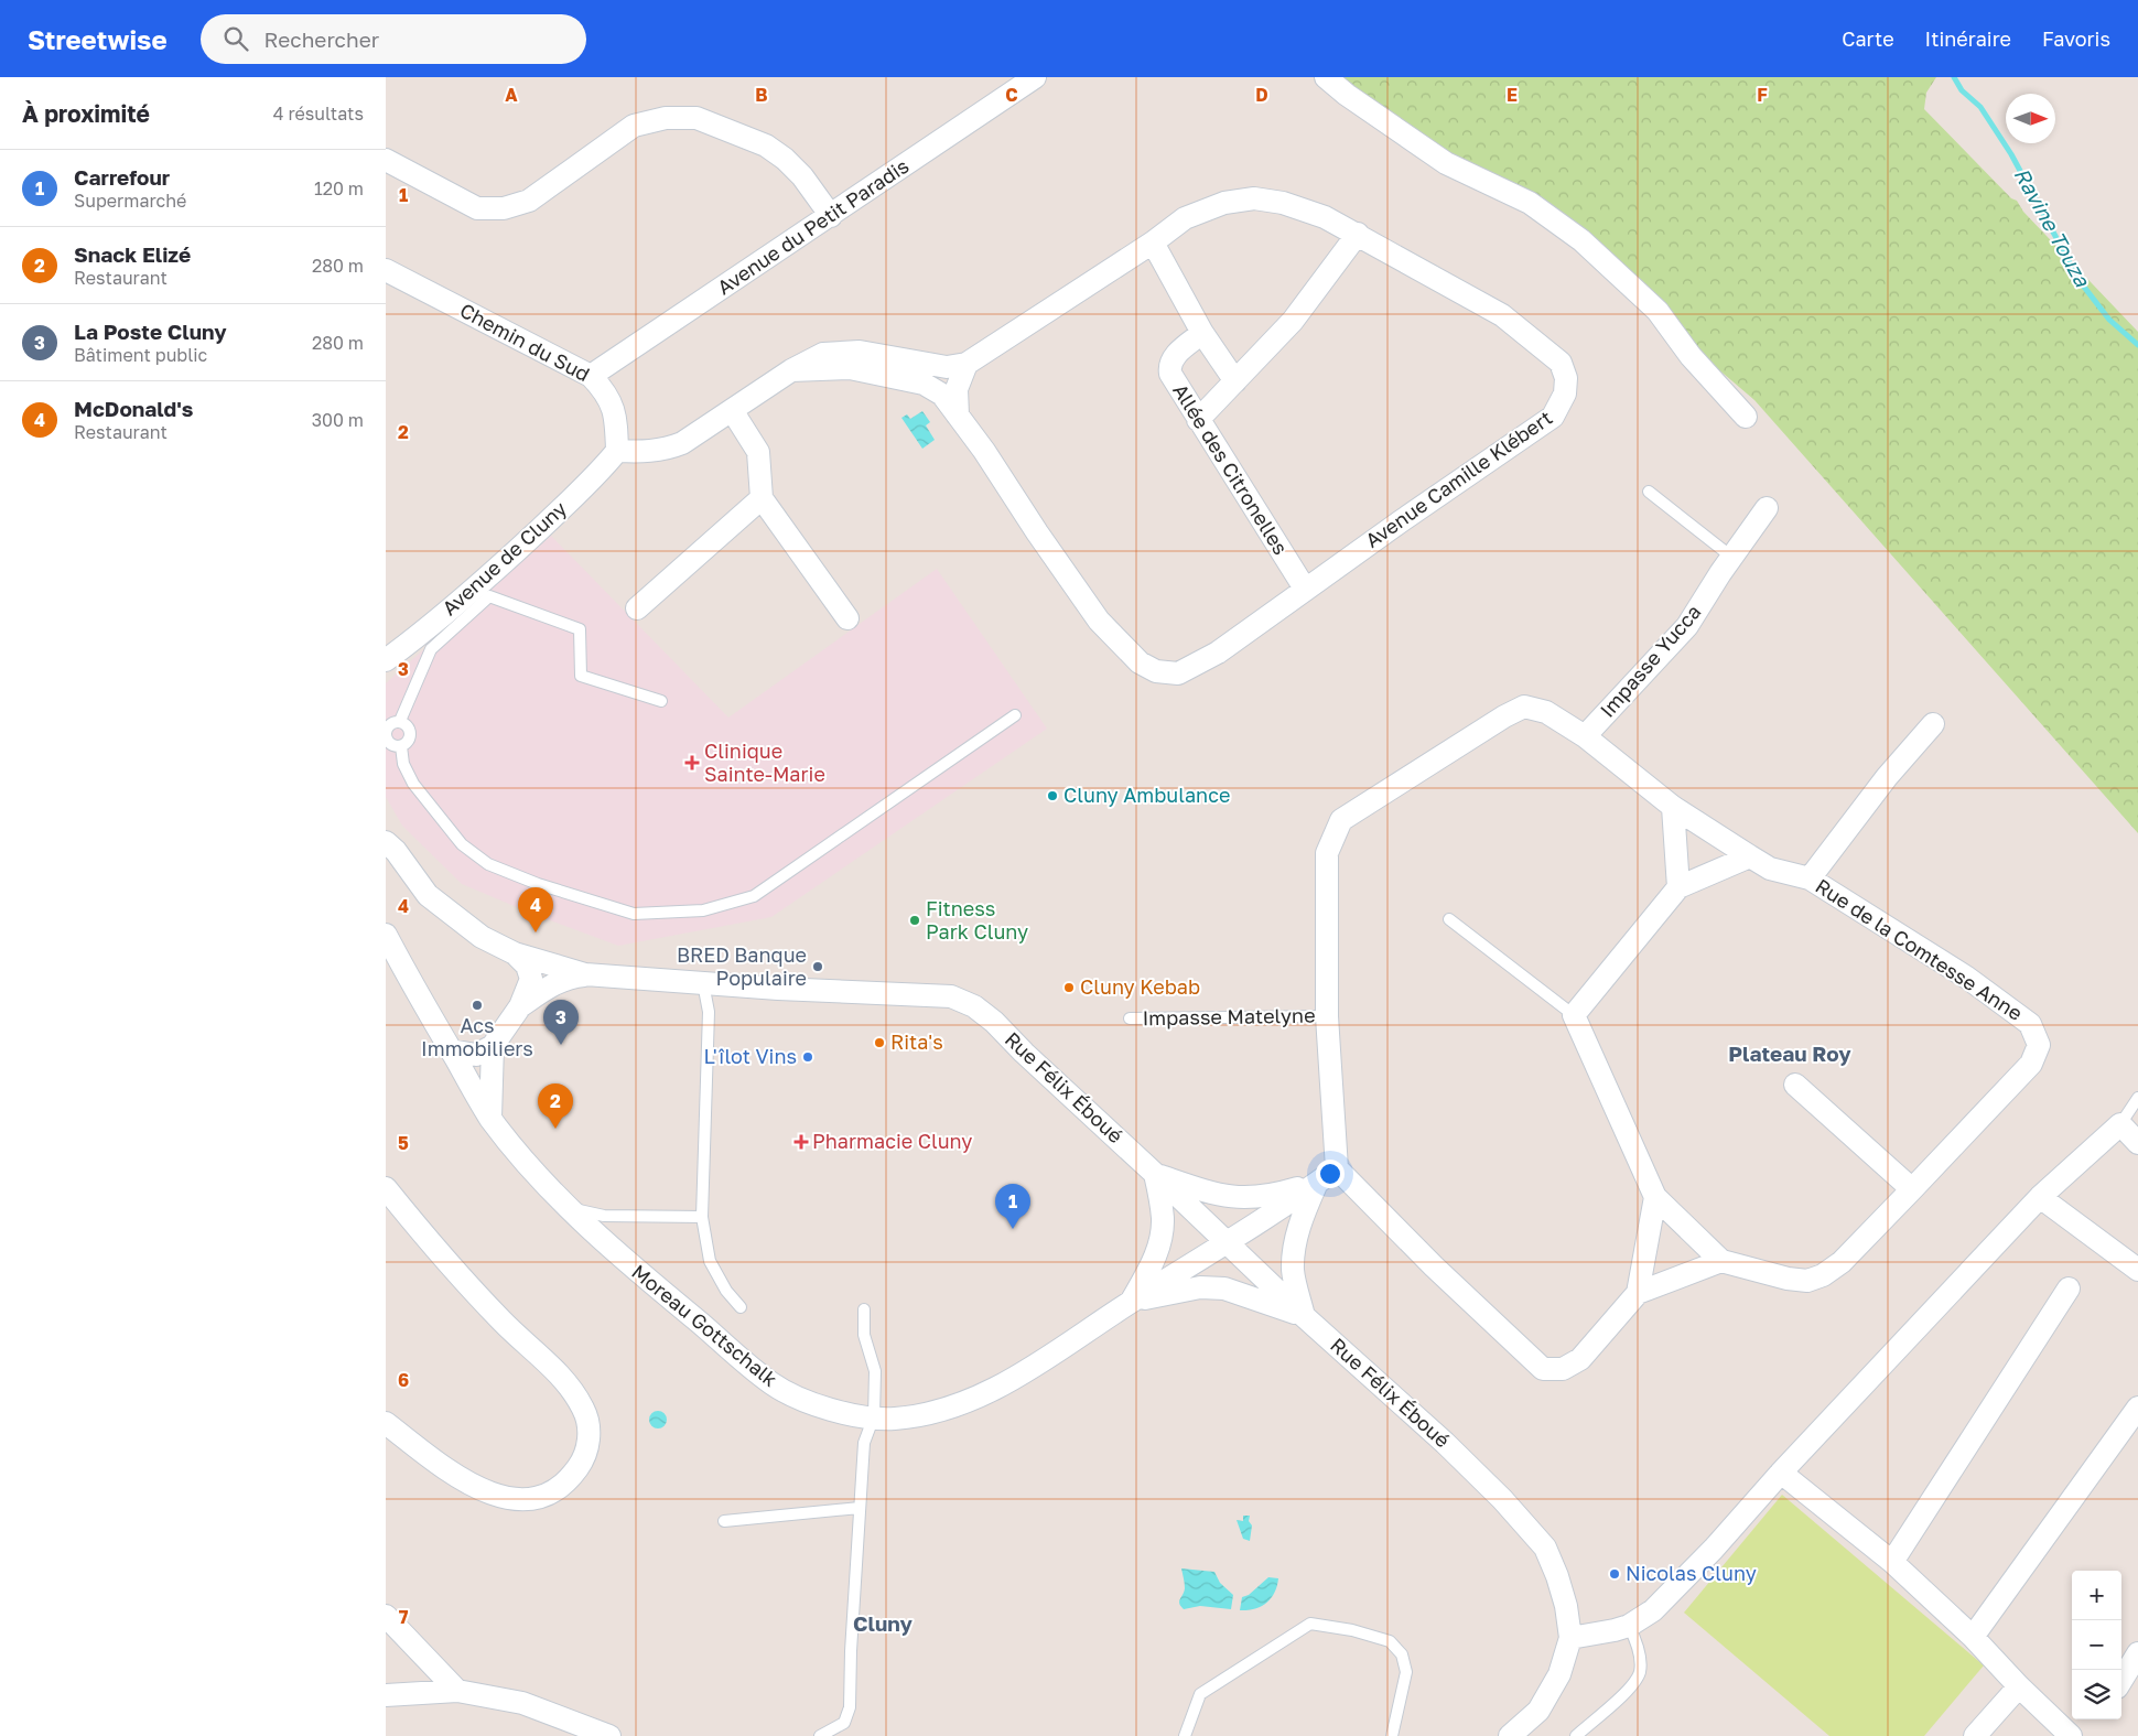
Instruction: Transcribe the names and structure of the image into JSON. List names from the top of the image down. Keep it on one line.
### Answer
{"streets":{"street":["Avenue du Petit Paradis","Chemin du Sud","Allée des Citronelles","Avenue Camille Klébert","Avenue de Cluny","Impasse Yucca","Rue de la Comtesse Anne","Rue Félix Éboué","Moreau Gottschalk"],"lane":["Impasse Matelyne"]},"crossings":[["Avenue du Petit Paradis","Chemin du Sud"],["Chemin du Sud","Avenue Camille Klébert"],["Chemin du Sud","Avenue de Cluny"],["Allée des Citronelles","Avenue Camille Klébert"],["Avenue Camille Klébert","Avenue de Cluny"],["Impasse Yucca","Rue de la Comtesse Anne"],["Rue de la Comtesse Anne","Impasse Matelyne"],["Rue de la Comtesse Anne","Moreau Gottschalk"],["Rue Félix Éboué","Moreau Gottschalk"]],"districts":["Plateau Roy","Cluny"],"water":["Ravine Touza"],"places":{"health":["Clinique Sainte-Marie","Pharmacie Cluny"],"other":["Cluny Ambulance","Fitness Park Cluny","BRED Banque Populaire","Cluny Kebab","Acs Immobiliers","Rita's","L'îlot Vins","Nicolas Cluny"]},"north":"right","page":{"header":"Streetwise","search":"Rechercher","nav":["Carte","Itinéraire","Favoris"],"heading":["À proximité","4 résultats"],"list":[{"mark":"1","name":"Carrefour","note":"Supermarché","value":"120 m"},{"mark":"2","name":"Snack Elizé","note":"Restaurant","value":"280 m"},{"mark":"3","name":"La Poste Cluny","note":"Bâtiment public","value":"280 m"},{"mark":"4","name":"McDonald's","note":"Restaurant","value":"300 m"}],"pins":["4","3","2","1"],"map_buttons":["+","−"]},"grid":{"columns":["A","B","C","D","E","F"],"rows":["1","2","3","4","5","6","7"]}}
